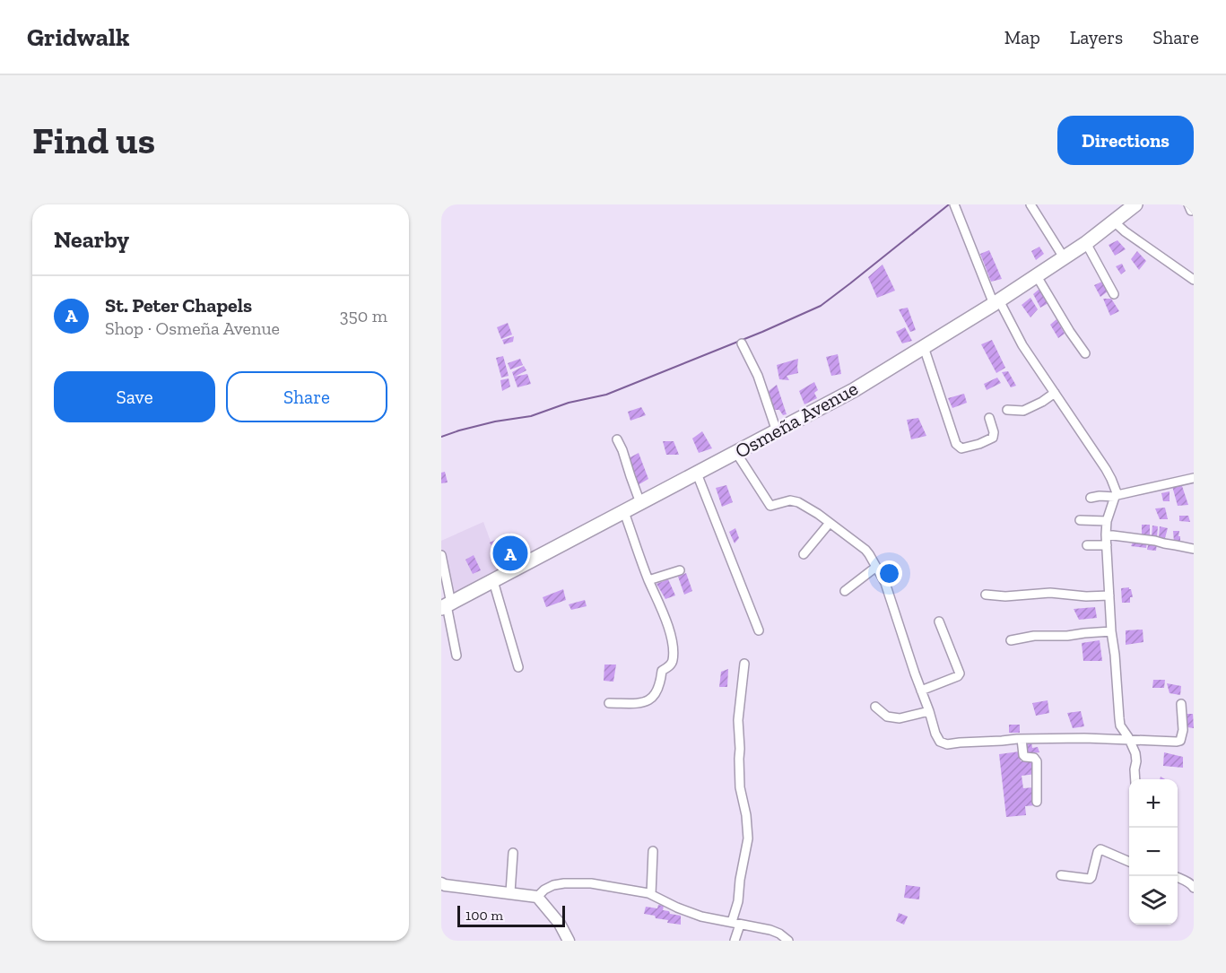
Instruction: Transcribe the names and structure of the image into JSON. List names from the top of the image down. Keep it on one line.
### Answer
{"streets":{"main road":["Osmeña Avenue"]},"scale_bar":"100 m","page":{"header":"Gridwalk","nav":["Map","Layers","Share"],"buttons":["Directions",["Save","Share"]],"title":"Find us","heading":"Nearby","list":[{"mark":"A","name":"St. Peter Chapels","note":"Shop · Osmeña Avenue","value":"350 m"}],"pins":"A","map_buttons":["+","−"],"scale":"100 m"}}
